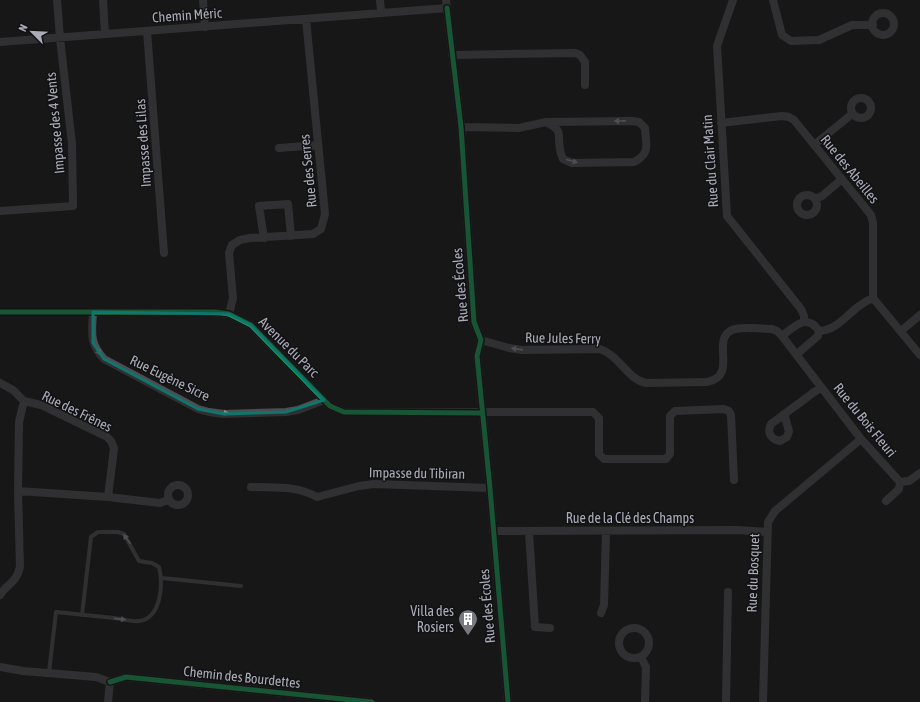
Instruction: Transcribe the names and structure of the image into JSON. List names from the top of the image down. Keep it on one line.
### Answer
{"streets":{"street":["Chemin Méric","Impasse des 4 Vents","Impasse des Lilas","Rue du Clair Matin","Rue des Abeilles","Rue des Serres","Rue des Écoles","Rue Jules Ferry","Avenue du Parc","Rue Eugène Sicre","Rue des Frênes","Rue du Bois Fleuri","Impasse du Tibiran","Rue de la Clé des Champs","Rue du Bosquet","Chemin des Bourdettes"]},"crossings":[["Chemin Méric","Impasse des 4 Vents"],["Chemin Méric","Impasse des Lilas"],["Chemin Méric","Rue des Serres"],["Chemin Méric","Rue des Écoles"],["Rue du Clair Matin","Rue des Abeilles"],["Rue des Serres","Avenue du Parc"],["Rue des Écoles","Rue Jules Ferry"],["Rue des Écoles","Avenue du Parc"],["Rue des Écoles","Impasse du Tibiran"],["Rue des Écoles","Rue de la Clé des Champs"],["Rue Jules Ferry","Rue du Bois Fleuri"],["Avenue du Parc","Rue Eugène Sicre"],["Rue du Bois Fleuri","Rue du Bosquet"],["Rue de la Clé des Champs","Rue du Bosquet"]],"one_way":["Rue Jules Ferry","Rue Eugène Sicre"],"places":{"building":["Villa des Rosiers"]},"north":"top left"}
